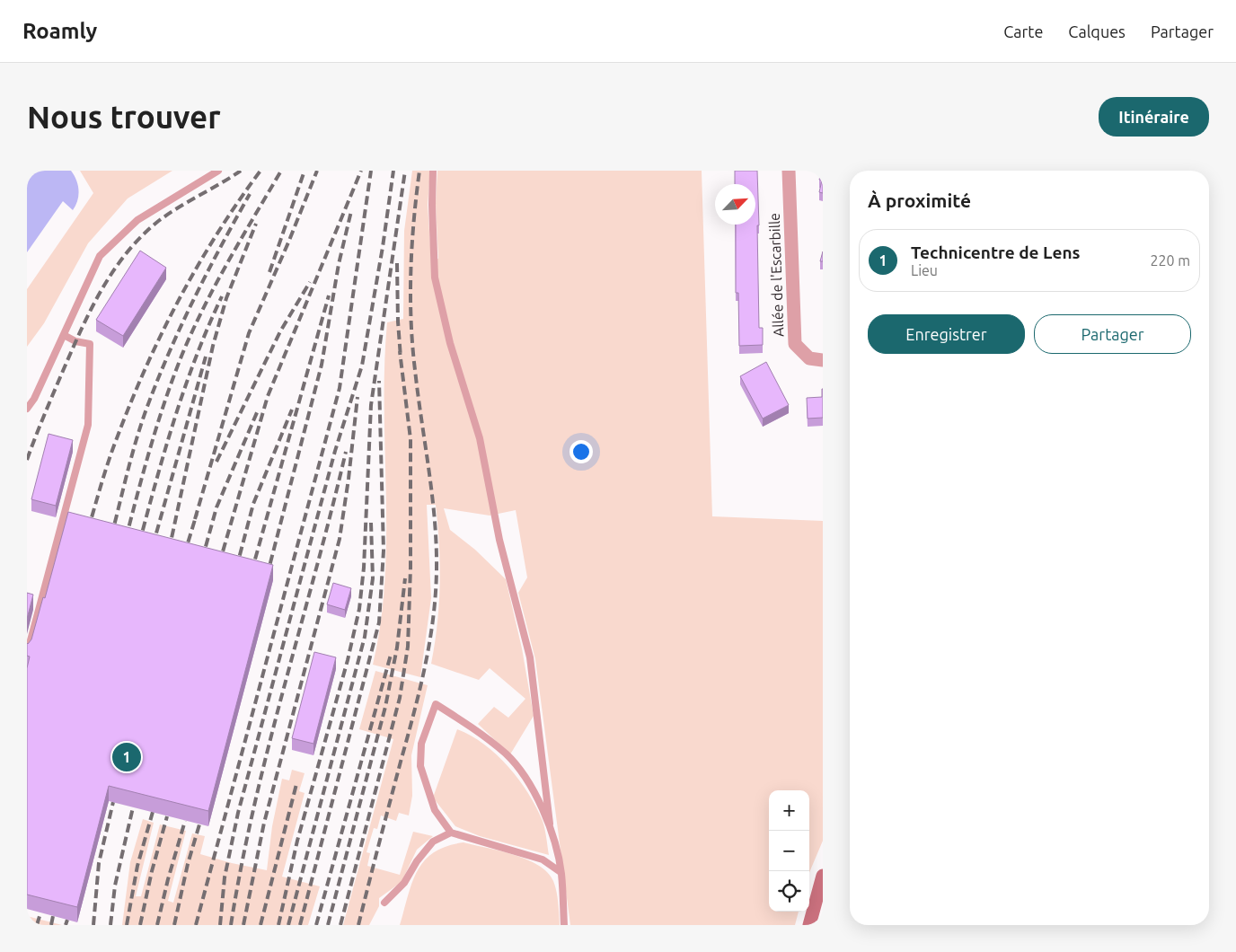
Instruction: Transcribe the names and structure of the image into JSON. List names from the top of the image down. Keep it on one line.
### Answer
{"streets":{"street":["Allée de l'Escarbille"]},"north":"top right","page":{"header":"Roamly","nav":["Carte","Calques","Partager"],"buttons":["Itinéraire",["Enregistrer","Partager"]],"title":"Nous trouver","heading":"À proximité","list":[{"mark":"1","name":"Technicentre de Lens","note":"Lieu","value":"220 m"}],"pins":"1","map_buttons":["+","−"]}}
